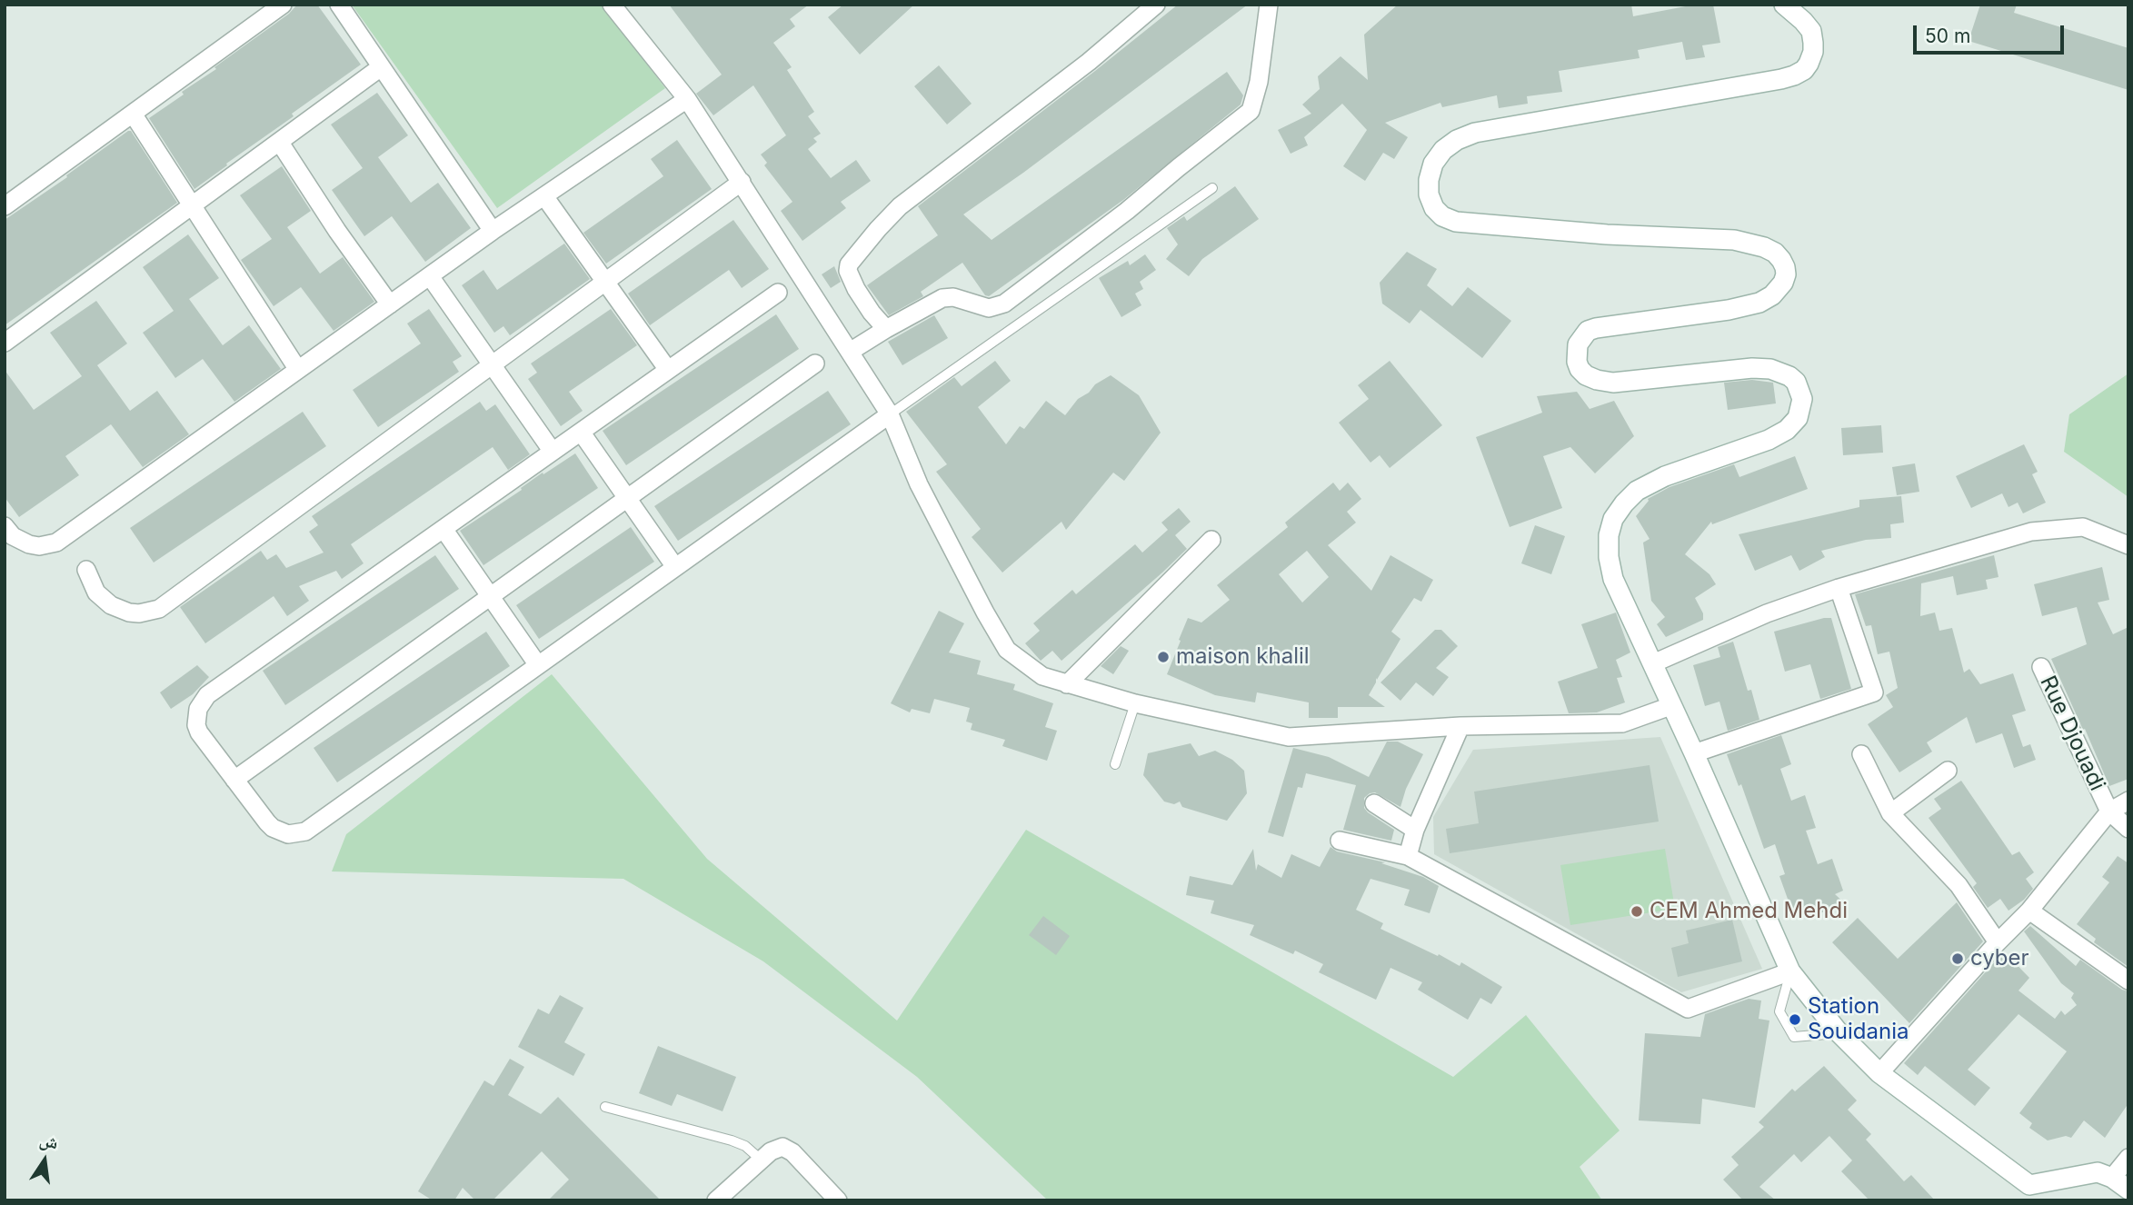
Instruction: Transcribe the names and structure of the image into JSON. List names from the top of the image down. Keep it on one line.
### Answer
{"streets":{"street":["Rue Djouadi"]},"places":["maison khalil","CEM Ahmed Mehdi","cyber","Station Souidania"],"scale_bar":"50 m","north":"top"}
